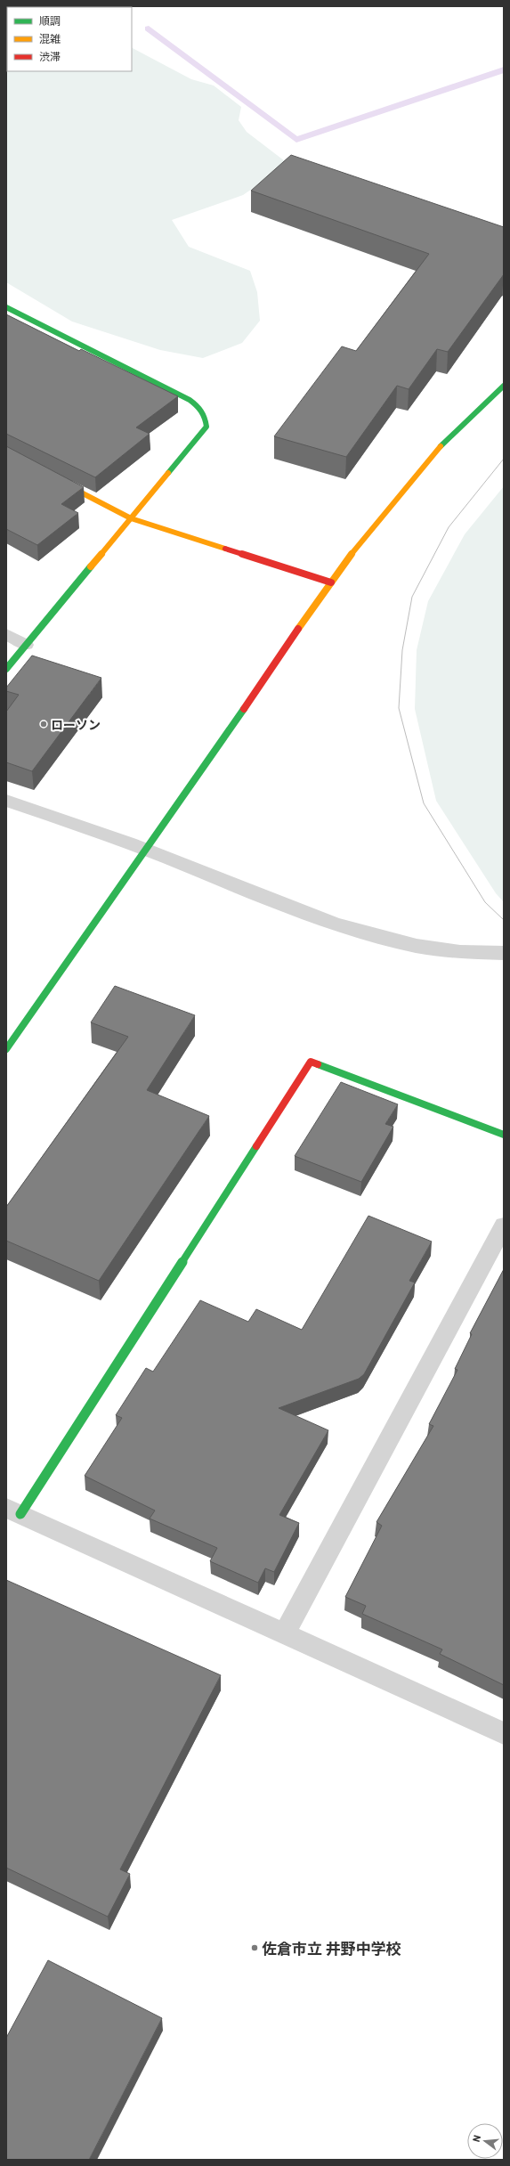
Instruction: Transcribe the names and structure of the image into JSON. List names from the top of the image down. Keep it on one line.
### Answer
{"places":["ローソン","佐倉市立 井野中学校"],"legend":["順調","混雑","渋滞"],"north":"left"}
